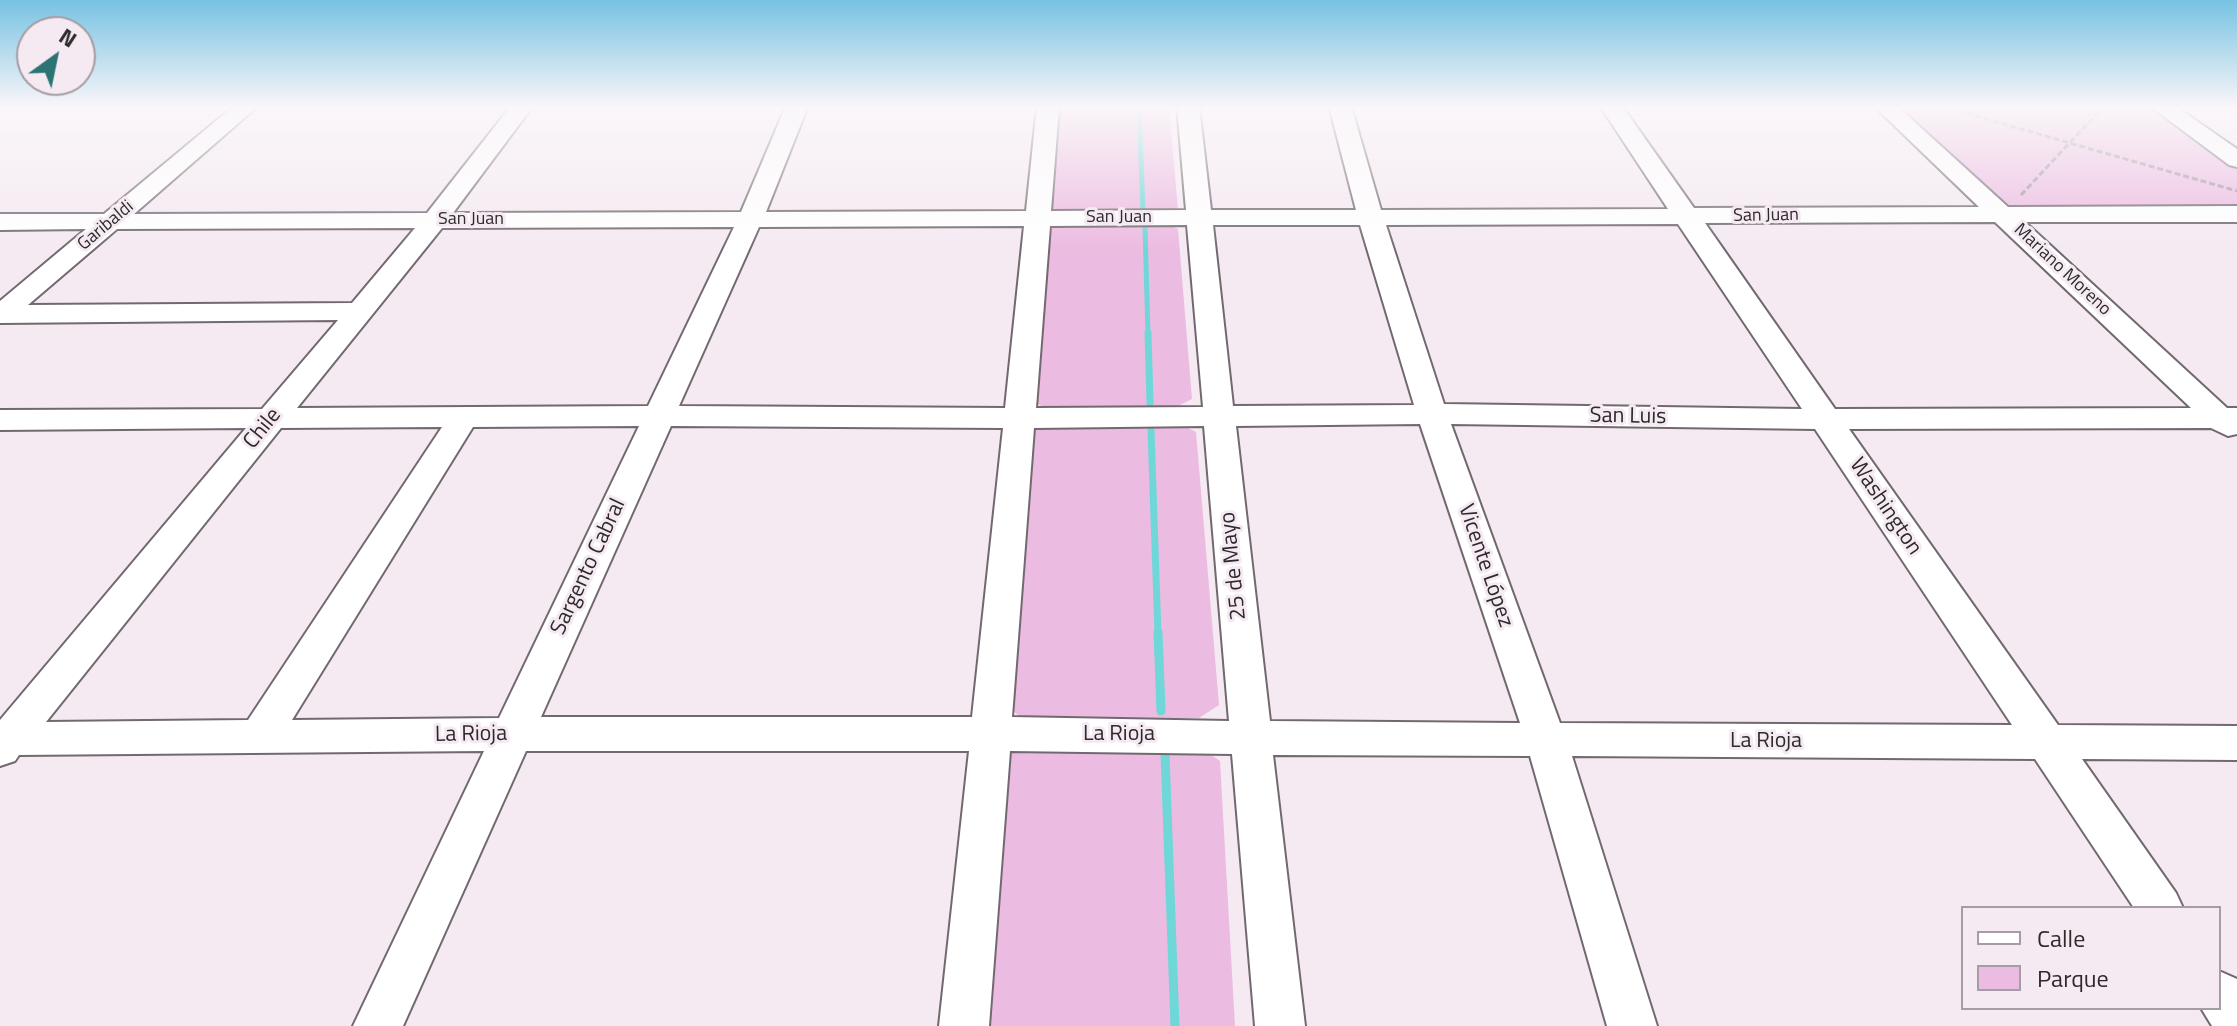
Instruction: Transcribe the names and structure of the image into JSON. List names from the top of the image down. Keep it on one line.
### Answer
{"streets":{"street":["San Juan","Garibaldi","Mariano Moreno","San Luis","Chile","Washington","25 de Mayo","Vicente López","Sargento Cabral","La Rioja"]},"crossings":[["San Juan","Garibaldi"],["San Juan","Mariano Moreno"],["San Juan","Chile"],["San Juan","Washington"],["San Juan","25 de Mayo"],["San Juan","Vicente López"],["San Juan","Sargento Cabral"],["Mariano Moreno","San Luis"],["San Luis","Chile"],["San Luis","Washington"],["San Luis","25 de Mayo"],["San Luis","Vicente López"],["San Luis","Sargento Cabral"],["Chile","La Rioja"],["Washington","La Rioja"],["25 de Mayo","La Rioja"],["Vicente López","La Rioja"],["Sargento Cabral","La Rioja"]],"legend":["Calle","Parque"],"north":"top right"}
